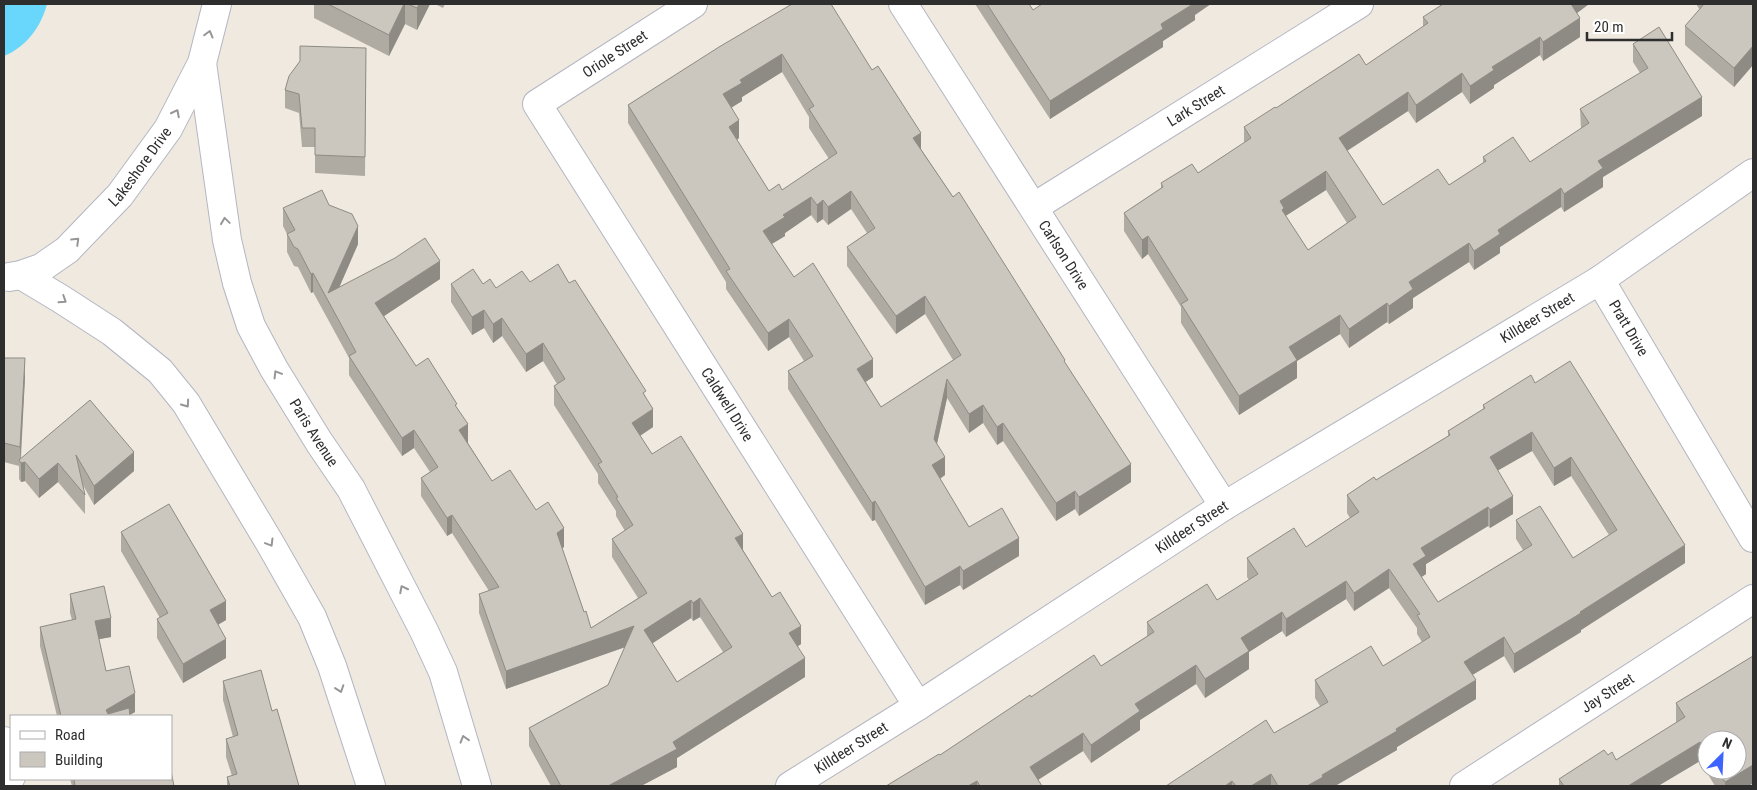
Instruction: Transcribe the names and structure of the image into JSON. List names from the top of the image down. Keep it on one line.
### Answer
{"streets":{"street":["Oriole Street","Lark Street","Lakeshore Drive","Carlson Drive","Killdeer Street","Pratt Drive","Caldwell Drive","Paris Avenue","Jay Street"]},"crossings":[["Oriole Street","Caldwell Drive"],["Lark Street","Carlson Drive"],["Lakeshore Drive","Paris Avenue"],["Carlson Drive","Killdeer Street"],["Killdeer Street","Pratt Drive"],["Killdeer Street","Caldwell Drive"]],"one_way":["Lakeshore Drive"],"legend":["Road","Building"],"scale_bar":"20 m","north":"top right"}
